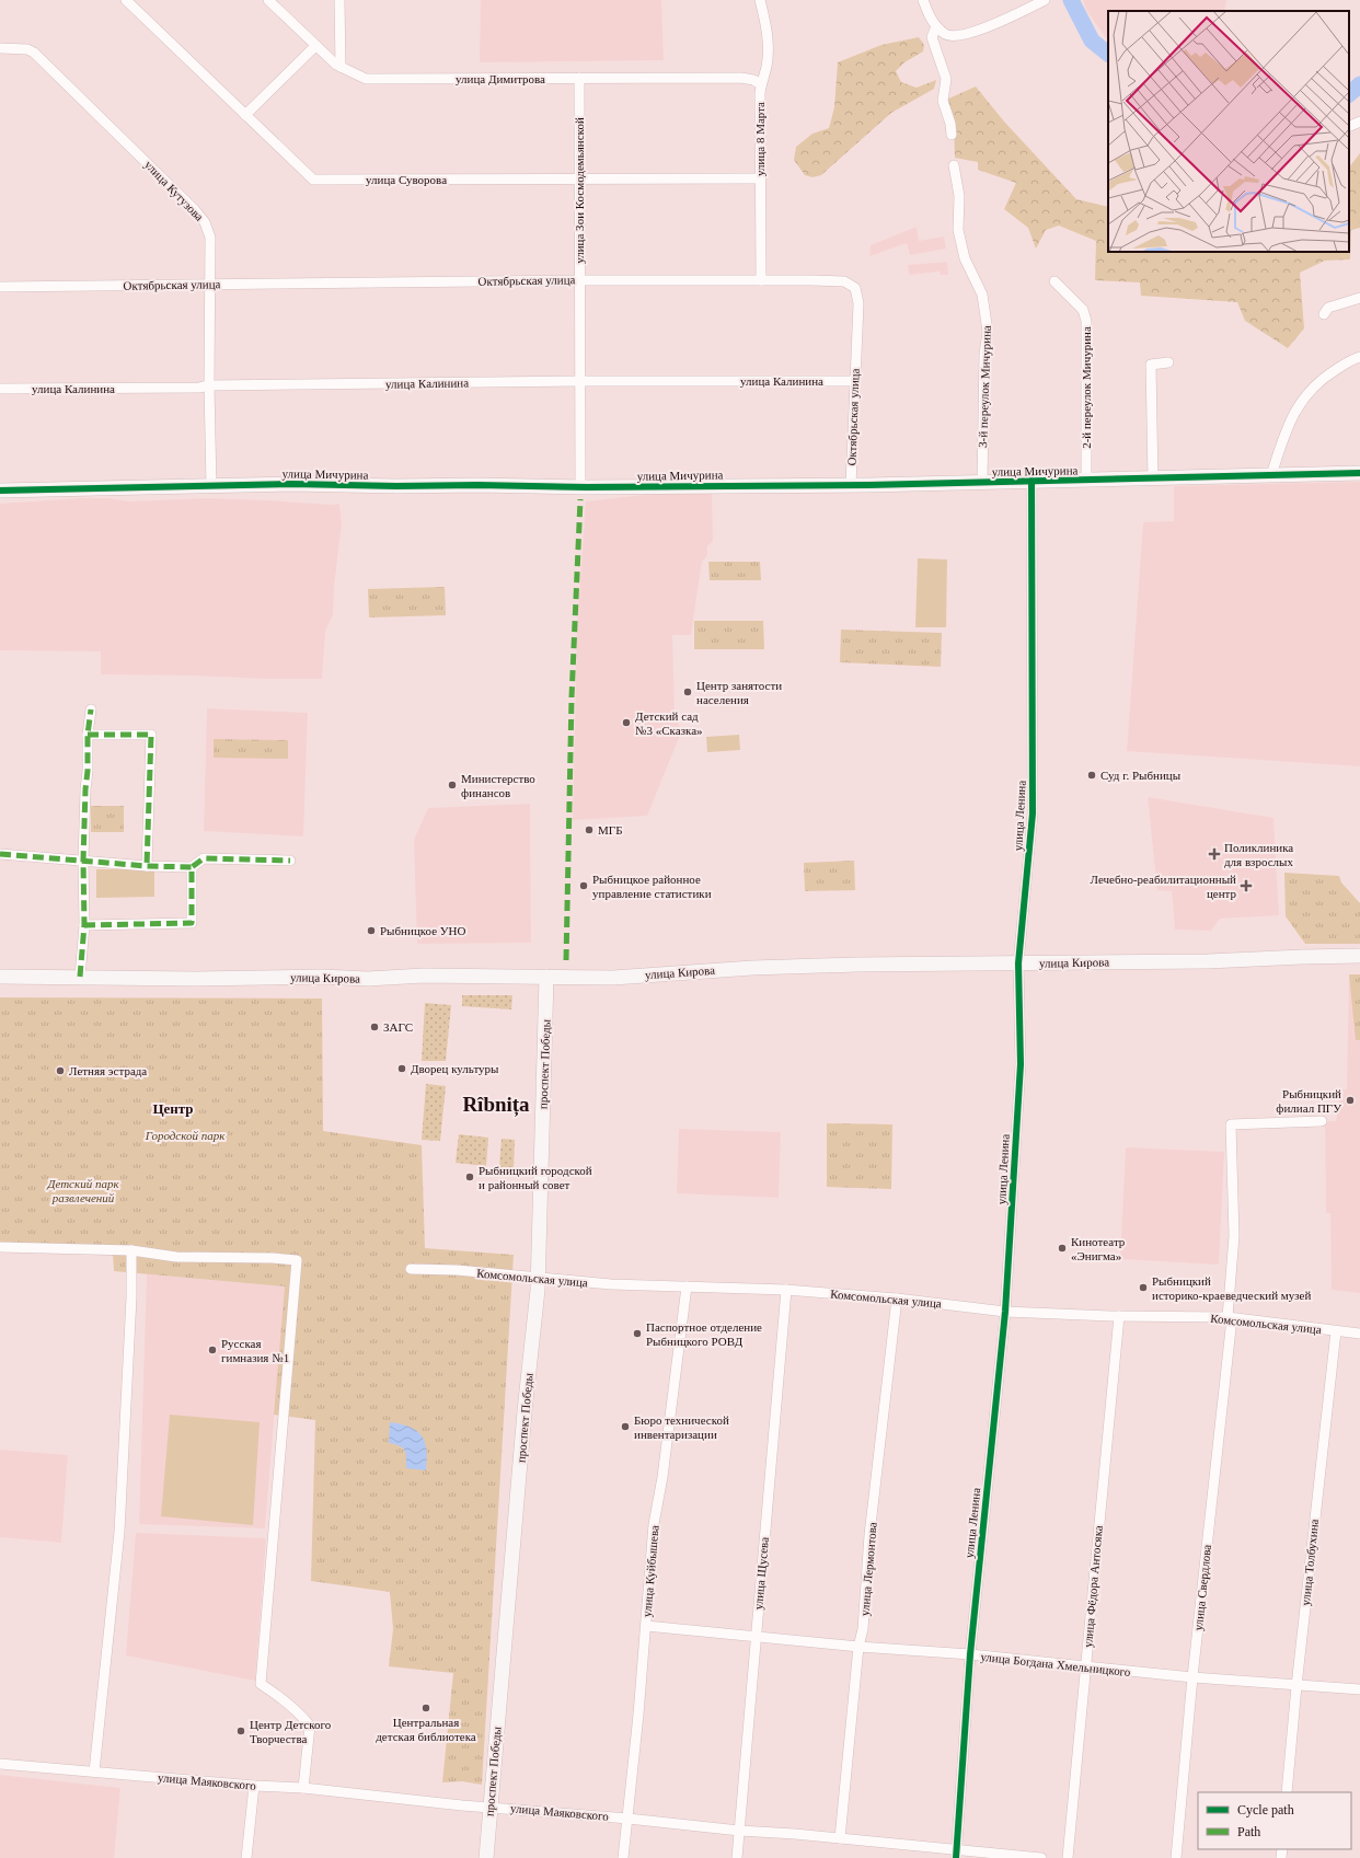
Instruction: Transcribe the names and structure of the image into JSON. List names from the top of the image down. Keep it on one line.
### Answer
{"streets":{"street":["улица Димитрова","улица 8 Марта","улица Суворова","улица Кутузова","улица Зои Космодемьянской","Октябрьская улица","улица Калинина","3-й переулок Мичурина","2-й переулок Мичурина","улица Мичурина","улица Ленина","улица Кирова","проспект Победы","Комсомольская улица","улица Толбухина","улица Лермонтова","улица Куйбышева","улица Щусева","улица Фёдора Антосяка","улица Свердлова","улица Богдана Хмельницкого","улица Маяковского"]},"crossings":[["улица Димитрова","улица 8 Марта"],["улица Димитрова","улица Зои Космодемьянской"],["улица 8 Марта","улица Суворова"],["улица 8 Марта","Октябрьская улица"],["улица Суворова","улица Зои Космодемьянской"],["улица Кутузова","Октябрьская улица"],["улица Кутузова","улица Калинина"],["улица Кутузова","улица Мичурина"],["улица Зои Космодемьянской","Октябрьская улица"],["улица Зои Космодемьянской","улица Калинина"],["улица Зои Космодемьянской","улица Мичурина"],["Октябрьская улица","улица Калинина"],["Октябрьская улица","улица Мичурина"],["3-й переулок Мичурина","улица Мичурина"],["2-й переулок Мичурина","улица Мичурина"],["улица Мичурина","улица Ленина"],["улица Ленина","улица Кирова"],["улица Ленина","Комсомольская улица"],["улица Ленина","улица Богдана Хмельницкого"],["улица Ленина","улица Маяковского"],["улица Кирова","проспект Победы"],["проспект Победы","Комсомольская улица"],["проспект Победы","улица Маяковского"],["Комсомольская улица","улица Толбухина"],["Комсомольская улица","улица Лермонтова"],["Комсомольская улица","улица Куйбышева"],["Комсомольская улица","улица Щусева"],["Комсомольская улица","улица Фёдора Антосяка"],["Комсомольская улица","улица Свердлова"],["улица Толбухина","улица Богдана Хмельницкого"],["улица Лермонтова","улица Богдана Хмельницкого"],["улица Лермонтова","улица Маяковского"],["улица Куйбышева","улица Богдана Хмельницкого"],["улица Куйбышева","улица Маяковского"],["улица Щусева","улица Богдана Хмельницкого"],["улица Щусева","улица Маяковского"],["улица Фёдора Антосяка","улица Богдана Хмельницкого"],["улица Свердлова","улица Богдана Хмельницкого"]],"districts":["Rîbnița","Центр"],"parks":["Городской парк","Детский парк развлечений"],"places":{"other":["Центр занятости населения","Детский сад №3 «Сказка»","Суд г. Рыбницы","Министерство финансов","МГБ","Рыбницкое районное управление статистики","Рыбницкое УНО","ЗАГС","Дворец культуры","Летняя эстрада","Рыбницкий филиал ПГУ","Рыбницкий городской и районный совет","Кинотеатр «Энигма»","Рыбницкий историко-краеведческий музей","Паспортное отделение Рыбницкого РОВД","Русская гимназия №1","Бюро технической инвентаризации","Центральная детская библиотека","Центр Детского Творчества"],"health":["Поликлиника для взрослых","Лечебно-реабилитационный центр"]},"legend":["Cycle path","Path"]}
